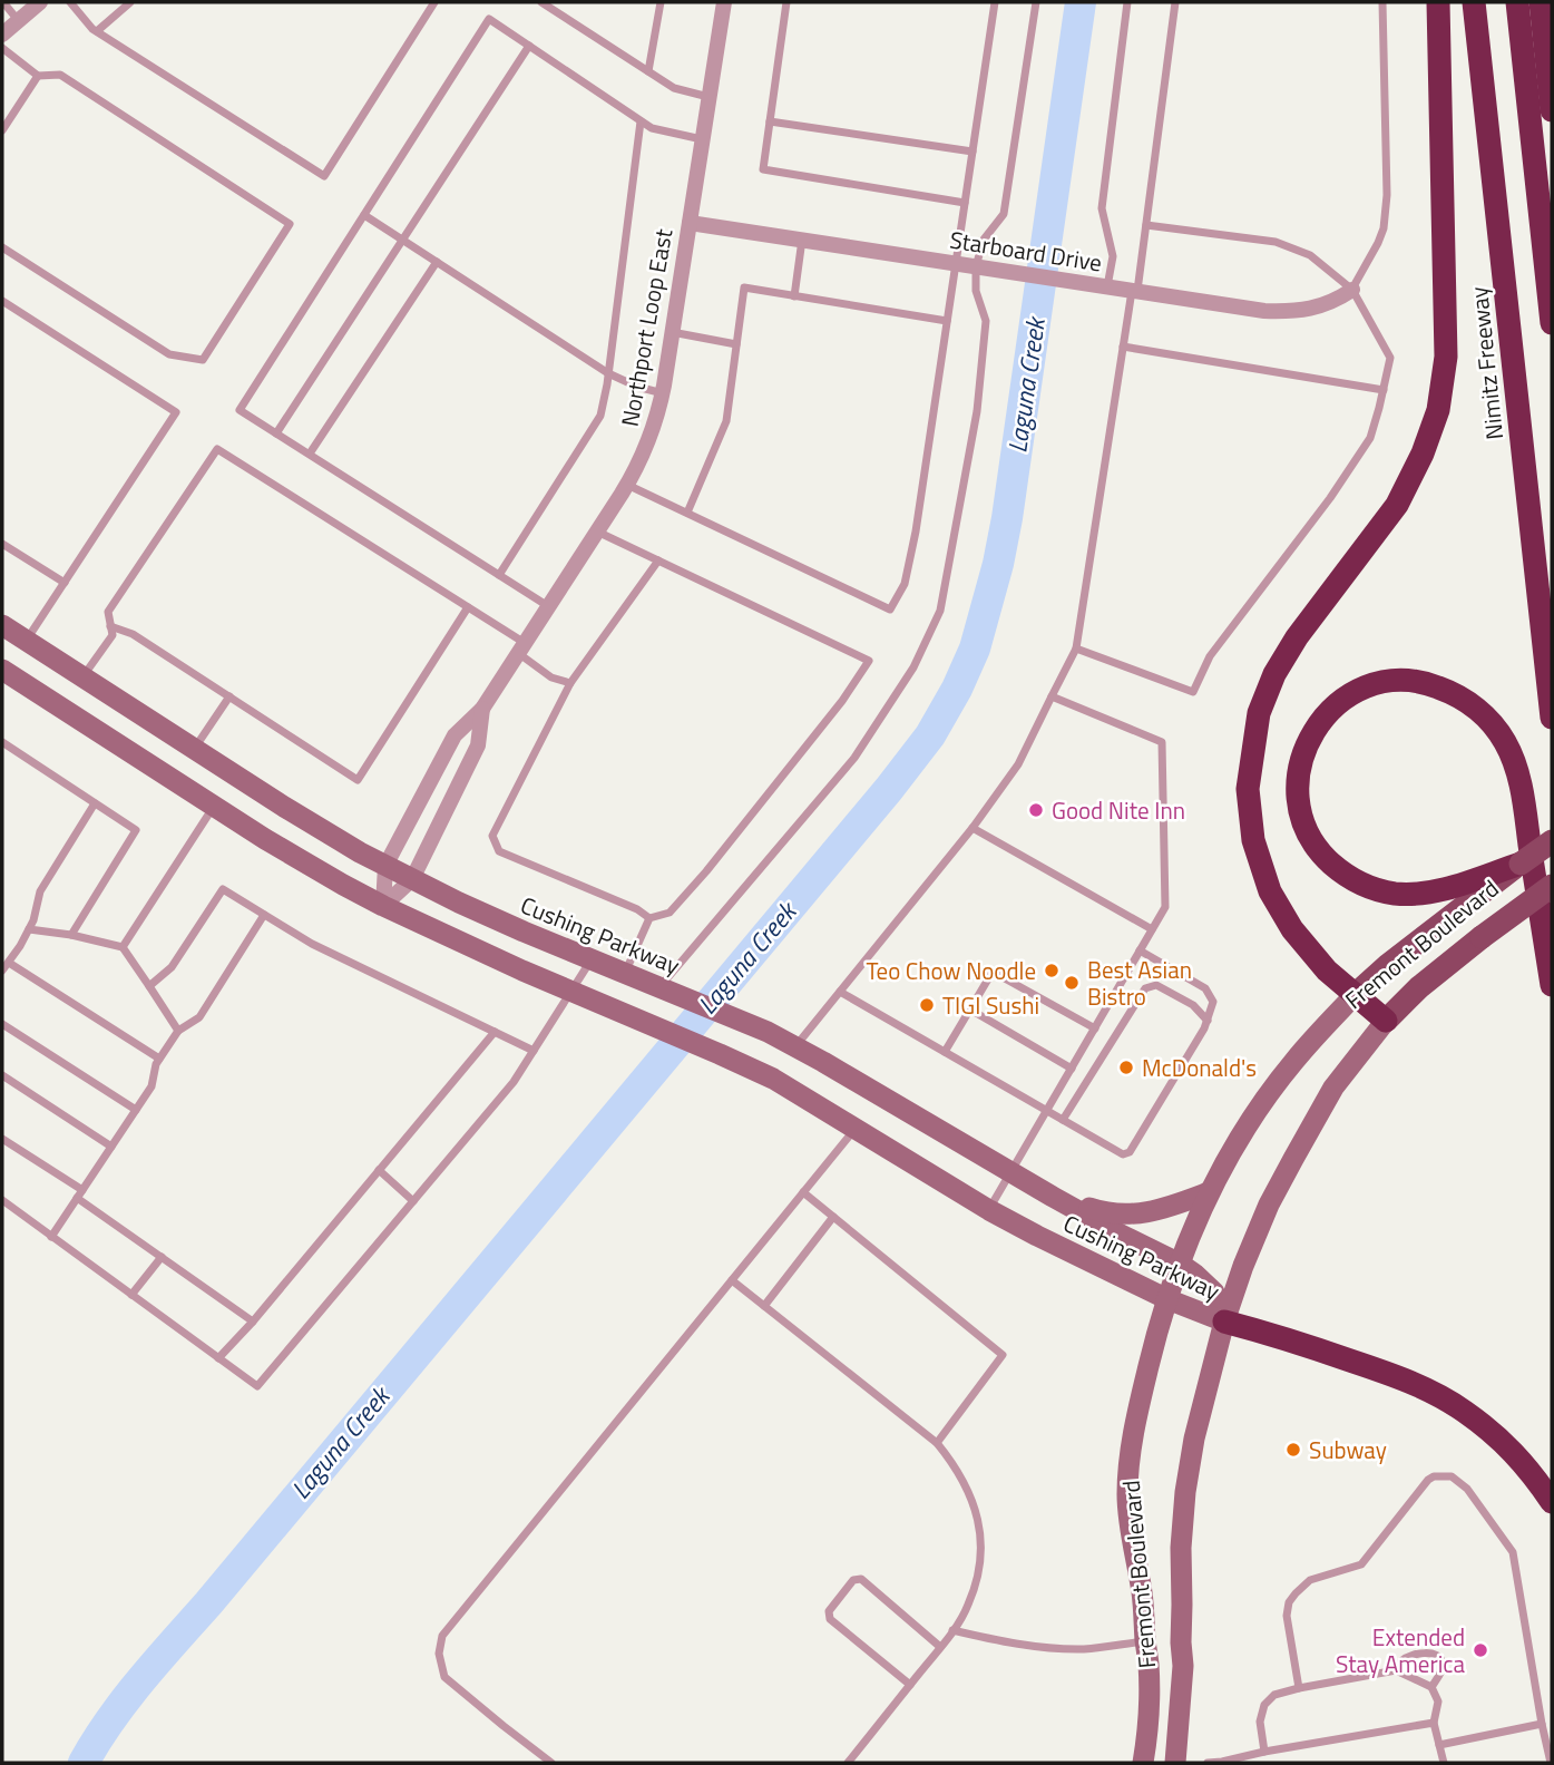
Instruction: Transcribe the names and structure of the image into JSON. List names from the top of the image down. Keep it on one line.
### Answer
{"streets":{"highway":["Nimitz Freeway"],"main road":["Cushing Parkway","Fremont Boulevard"],"street":["Starboard Drive","Northport Loop East"]},"crossings":[["Starboard Drive","Northport Loop East"],["Northport Loop East","Cushing Parkway"],["Cushing Parkway","Fremont Boulevard"]],"water":["Laguna Creek"],"places":["Good Nite Inn","Teo Chow Noodle","Best Asian Bistro","TIGI Sushi","McDonald's","Subway","Extended Stay America"]}
